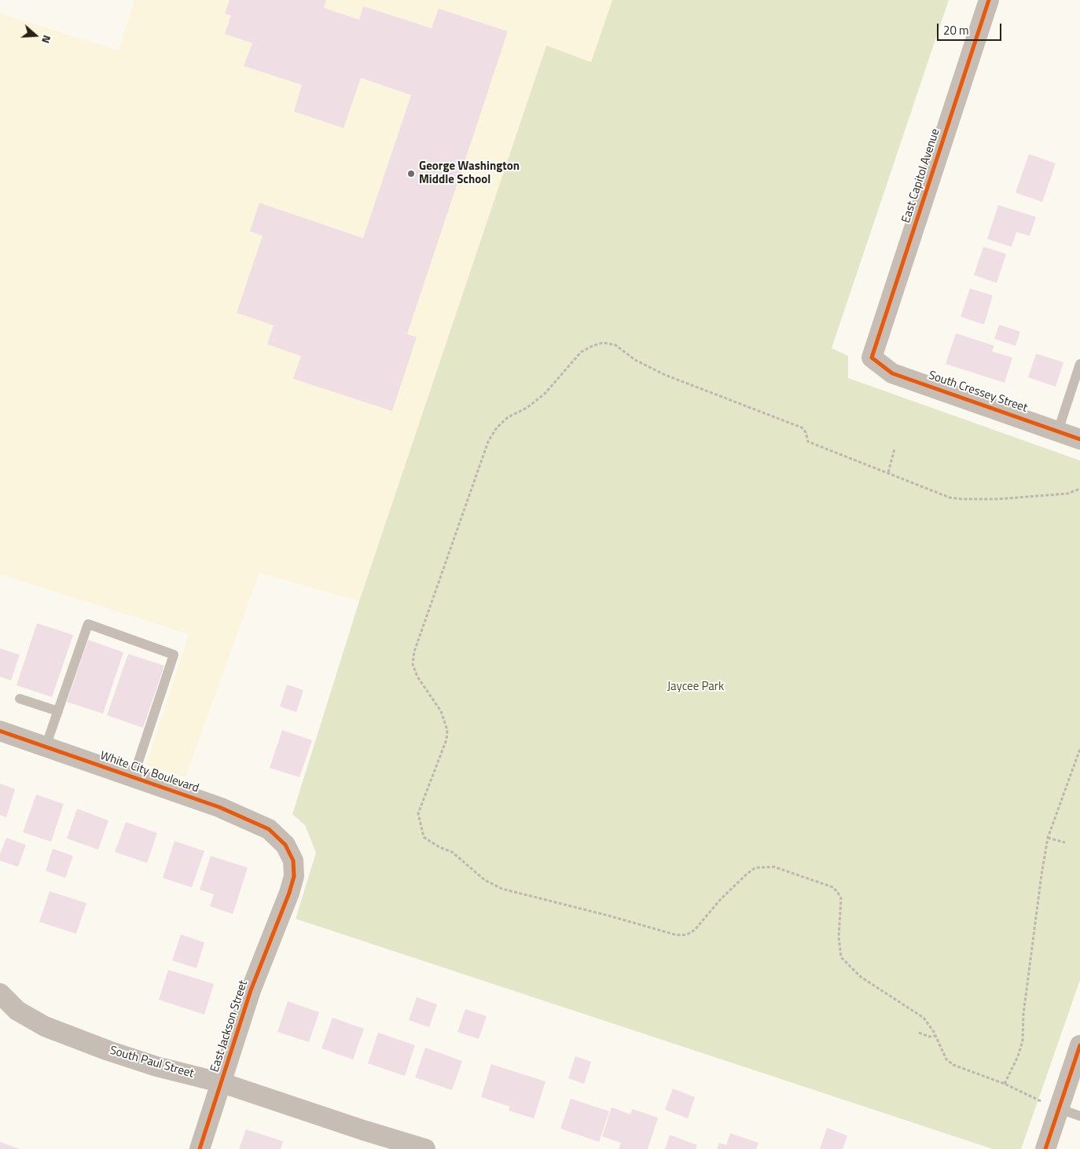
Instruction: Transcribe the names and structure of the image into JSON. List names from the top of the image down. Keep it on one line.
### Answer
{"streets":{"street":["East Capitol Avenue","South Cressey Street","White City Boulevard","East Jackson Street","South Paul Street"]},"crossings":[["East Capitol Avenue","South Cressey Street"],["White City Boulevard","East Jackson Street"],["East Jackson Street","South Paul Street"]],"parks":["Jaycee Park"],"places":["George Washington Middle School"],"scale_bar":"20 m","north":"right"}
